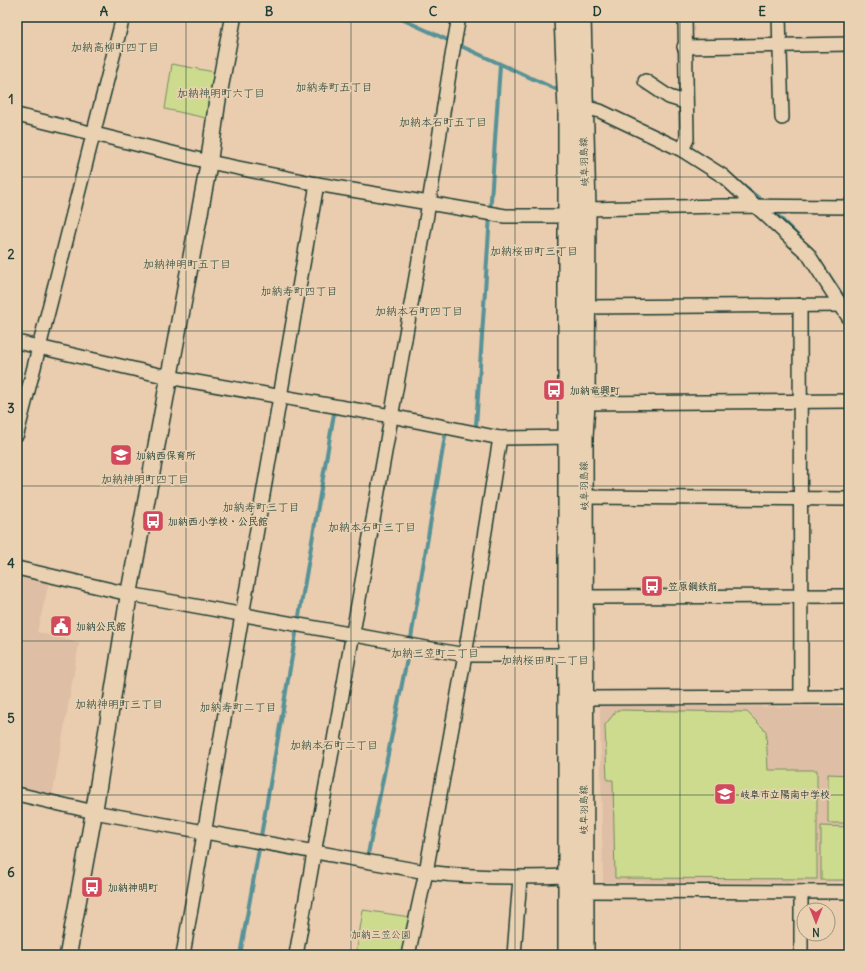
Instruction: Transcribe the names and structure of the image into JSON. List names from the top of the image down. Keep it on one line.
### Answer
{"streets":{"main road":["岐阜羽島線"]},"districts":["加納高柳町四丁目","加納寿町五丁目","加納神明町六丁目","加納本石町五丁目","加納桜田町三丁目","加納神明町五丁目","加納寿町四丁目","加納本石町四丁目","加納神明町四丁目","加納寿町三丁目","加納本石町三丁目","加納三笠町二丁目","加納桜田町二丁目","加納神明町三丁目","加納寿町二丁目","加納本石町二丁目"],"parks":["加納三笠公園"],"places":{"bus stop":["加納竜興町","加納西小学校・公民館","笠原鋼鉄前","加納神明町"],"school or university":["加納西保育所","岐阜市立陽南中学校"],"public building":["加納公民館"]},"north":"bottom","grid":{"columns":["A","B","C","D","E"],"rows":["1","2","3","4","5","6"]}}
